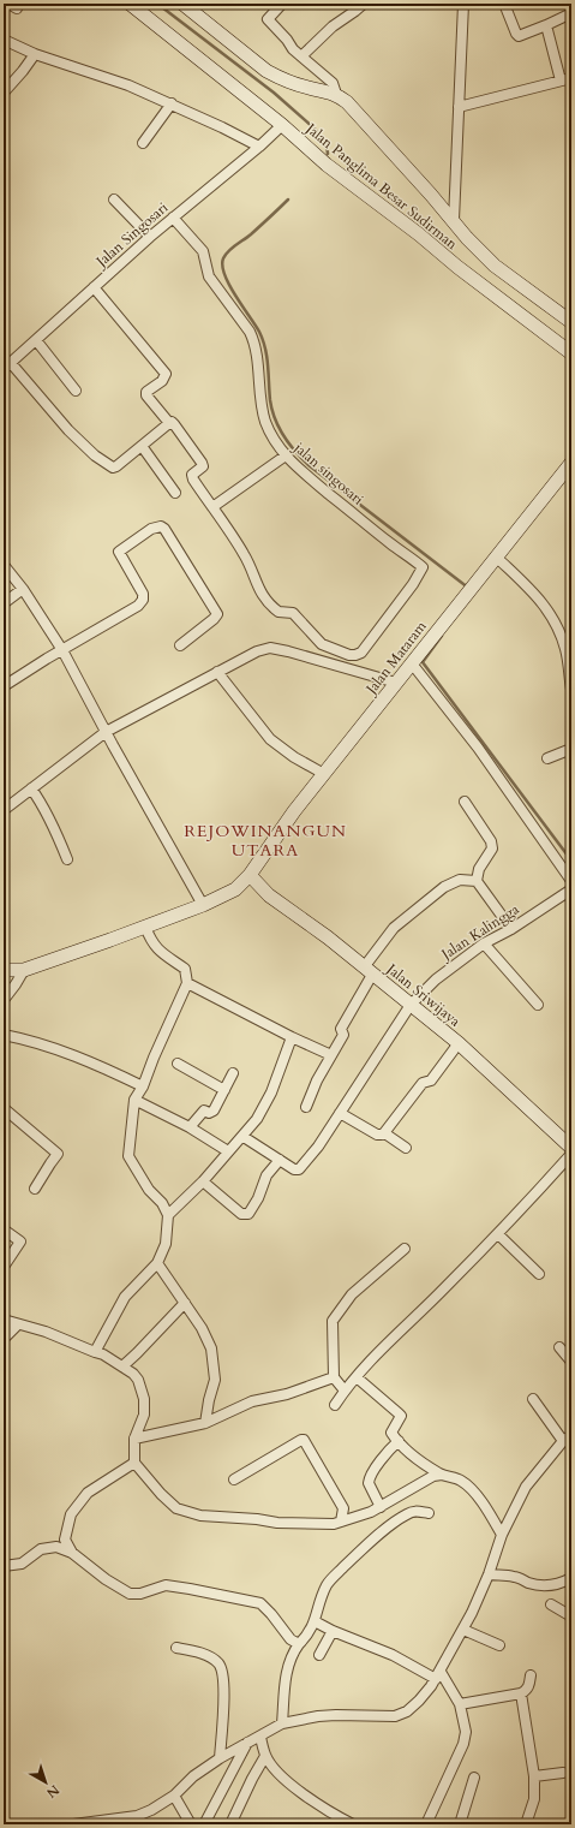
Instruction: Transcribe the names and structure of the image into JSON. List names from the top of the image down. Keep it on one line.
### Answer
{"streets":{"main road":["Jalan Panglima Besar Sudirman","Jalan Mataram","Jalan Sriwijaya"],"street":["Jalan Singosari","jalan singosari","Jalan Kalingga"]},"crossings":[["Jalan Panglima Besar Sudirman","Jalan Singosari"],["Jalan Singosari","jalan singosari"],["Jalan Mataram","Jalan Sriwijaya"],["Jalan Kalingga","Jalan Sriwijaya"]],"districts":["REJOWINANGUN UTARA"],"north":"bottom right"}
